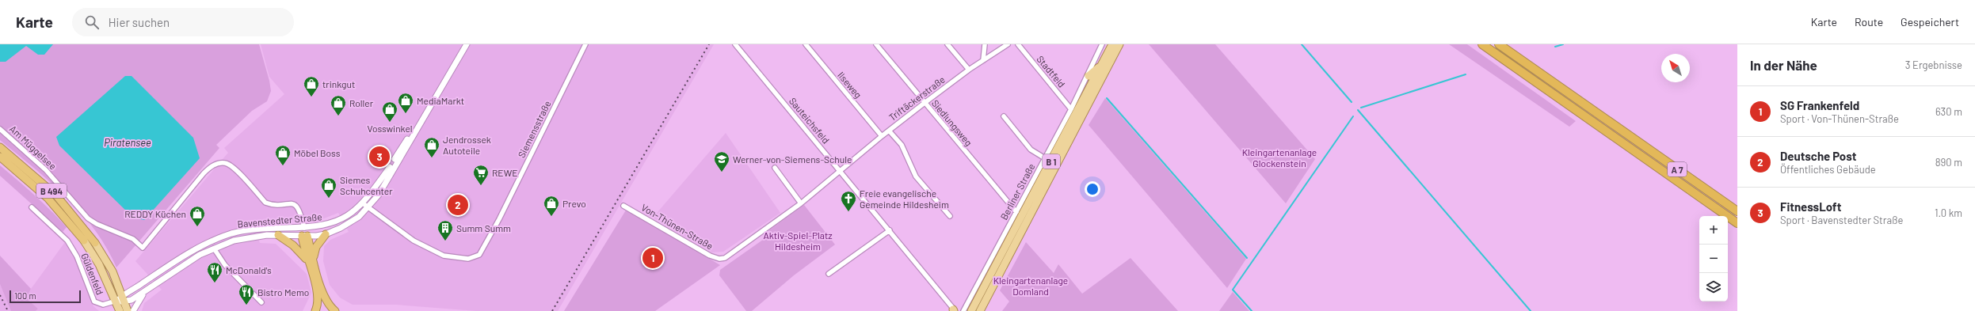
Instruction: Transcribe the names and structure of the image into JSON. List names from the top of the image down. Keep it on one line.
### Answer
{"streets":{"highway":["A 7","B 494"],"main road":["B 1"],"street":["Stadtfeld","Ilseweg","Triftäckerstraße","Sauteichsfeld","Siedlungsweg","Siemensstraße","Am Müggelsee","Berliner Straße","Bavenstedter Straße","Von-Thünen-Straße","Güldenfeld"]},"crossings":[["Stadtfeld","Berliner Straße"],["Ilseweg","Triftäckerstraße"],["Triftäckerstraße","Sauteichsfeld"],["Triftäckerstraße","Siedlungsweg"],["Triftäckerstraße","Von-Thünen-Straße"],["Sauteichsfeld","Von-Thünen-Straße"],["Siedlungsweg","Berliner Straße"],["Siemensstraße","Bavenstedter Straße"],["Am Müggelsee","Bavenstedter Straße"],["B 1","Berliner Straße"],["B 494","Bavenstedter Straße"],["B 494","Güldenfeld"],["Bavenstedter Straße","Güldenfeld"]],"water":["Piratensee"],"parks":["Kleingartenanlage Glockenstein","Aktiv-Spiel-Platz Hildesheim","Kleingartenanlage Domland"],"places":{"shop":["trinkgut","MediaMarkt","Roller","Vosswinkel","Jendrossek Autoteile","Möbel Boss","Siemes Schuhcenter","Prevo","REDDY Küchen"],"school or university":["Werner-von-Siemens-Schule"],"supermarket":["REWE"],"church":["Freie evangelische Gemeinde Hildesheim"],"building":["Summ Summ"],"restaurant":["McDonald's","Bistro Memo"]},"scale_bar":"100 m","north":"top left","page":{"header":"Karte","search":"Hier suchen","nav":["Karte","Route","Gespeichert"],"heading":["In der Nähe","3 Ergebnisse"],"list":[{"mark":"1","name":"SG Frankenfeld","note":"Sport · Von-Thünen-Straße","value":"630 m"},{"mark":"2","name":"Deutsche Post","note":"Öffentliches Gebäude","value":"890 m"},{"mark":"3","name":"FitnessLoft","note":"Sport · Bavenstedter Straße","value":"1.0 km"}],"pins":["3","2","1"],"map_buttons":["+","−"],"scale":"100 m"}}
